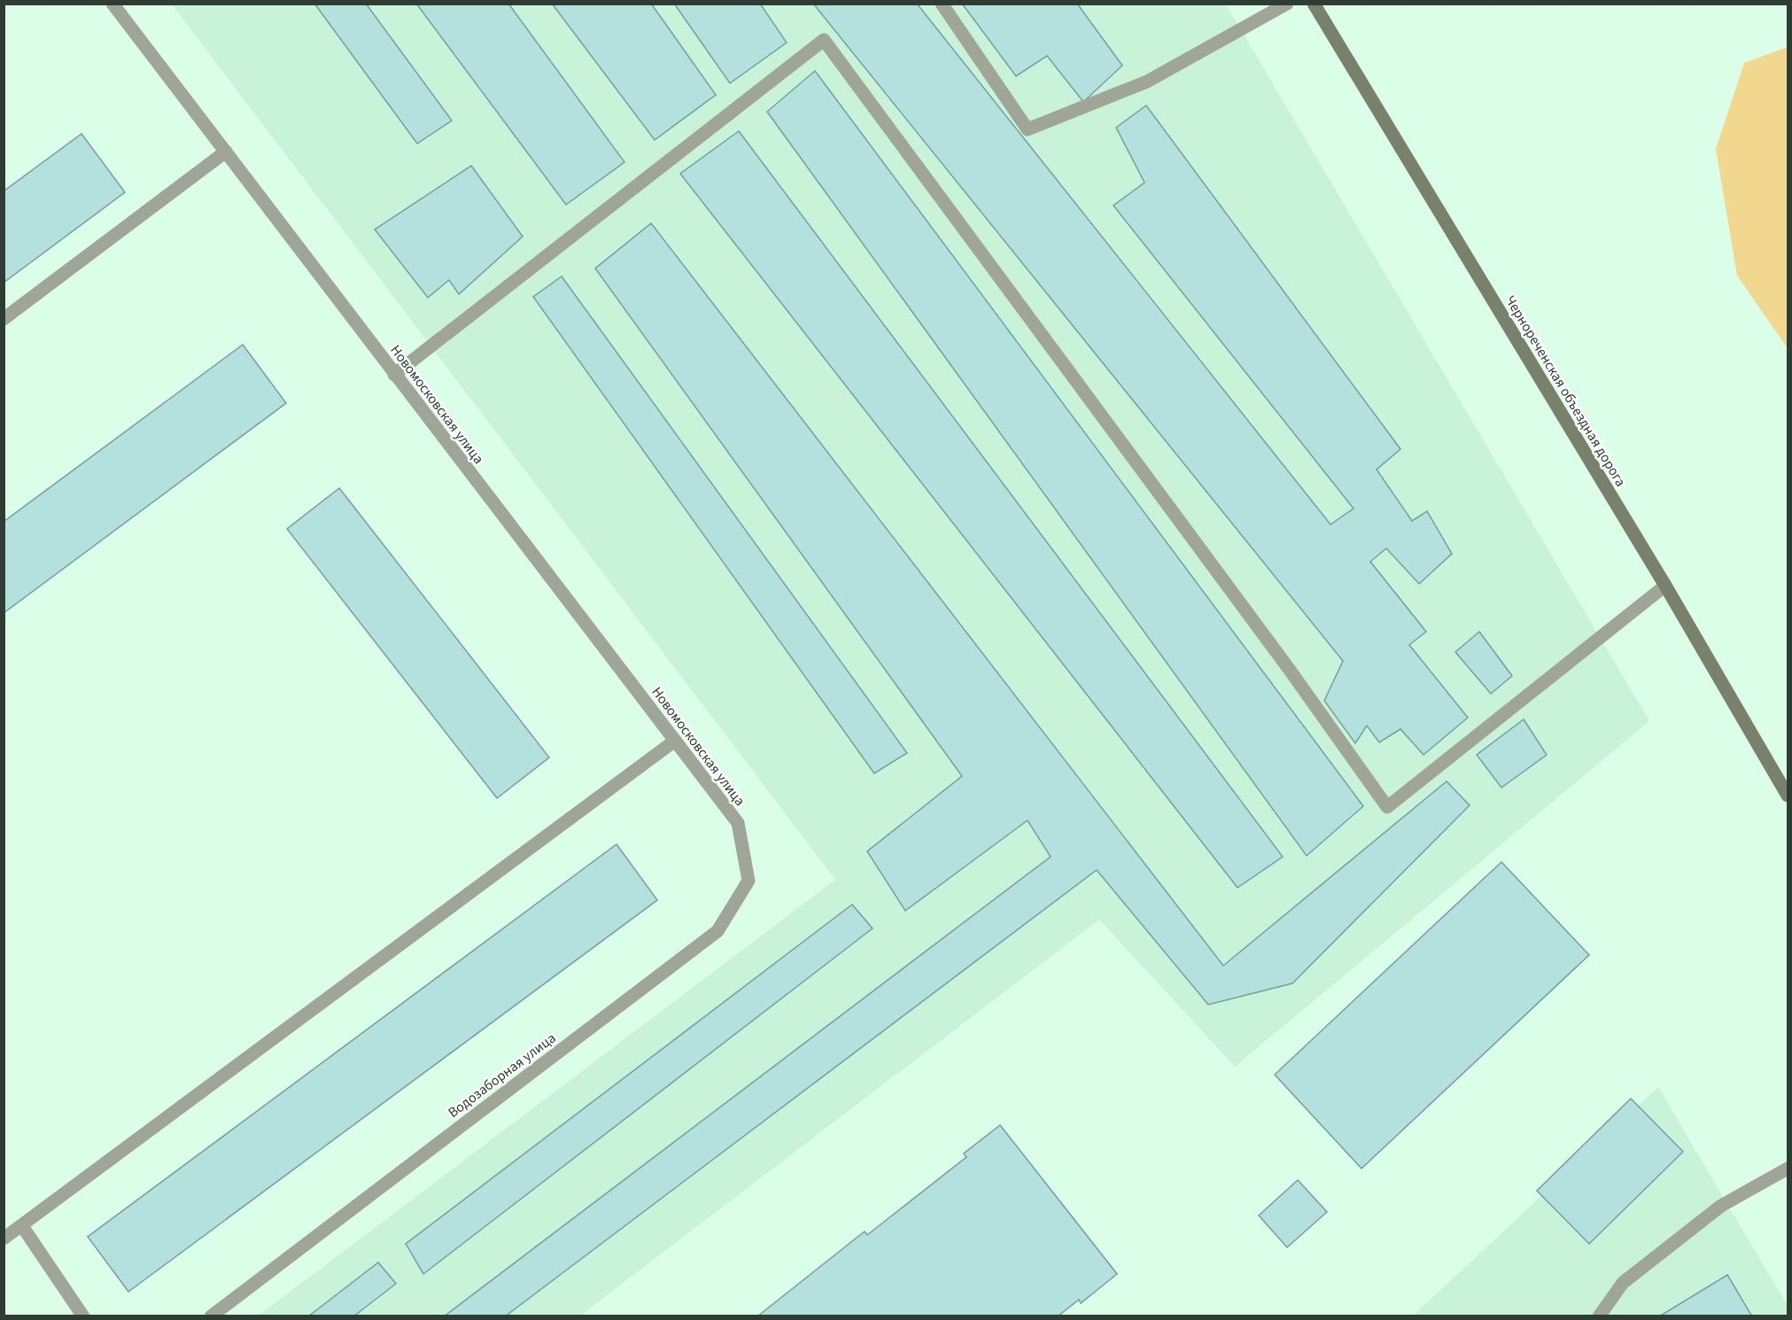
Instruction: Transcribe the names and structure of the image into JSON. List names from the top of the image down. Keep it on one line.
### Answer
{"streets":{"main road":["Чернореченская объездная дорога"],"street":["Новомосковская улица","Водозаборная улица"]},"crossings":[["Новомосковская улица","Водозаборная улица"]]}
